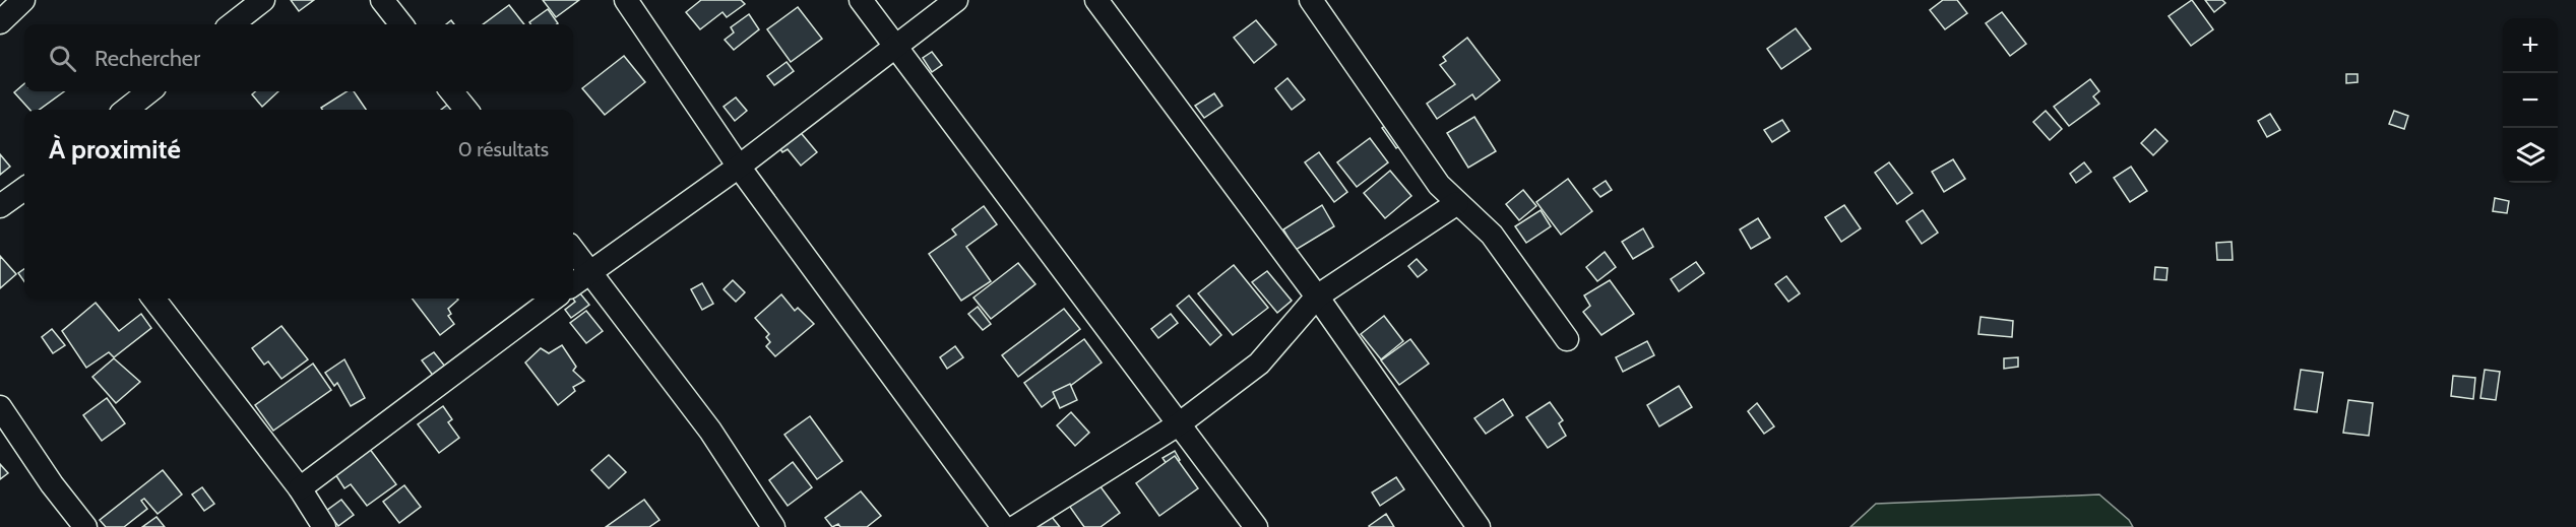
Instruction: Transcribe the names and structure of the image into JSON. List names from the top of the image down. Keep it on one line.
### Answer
{"page":{"map_buttons":["+","−"],"search":"Rechercher","heading":["À proximité","0 résultats"]}}
